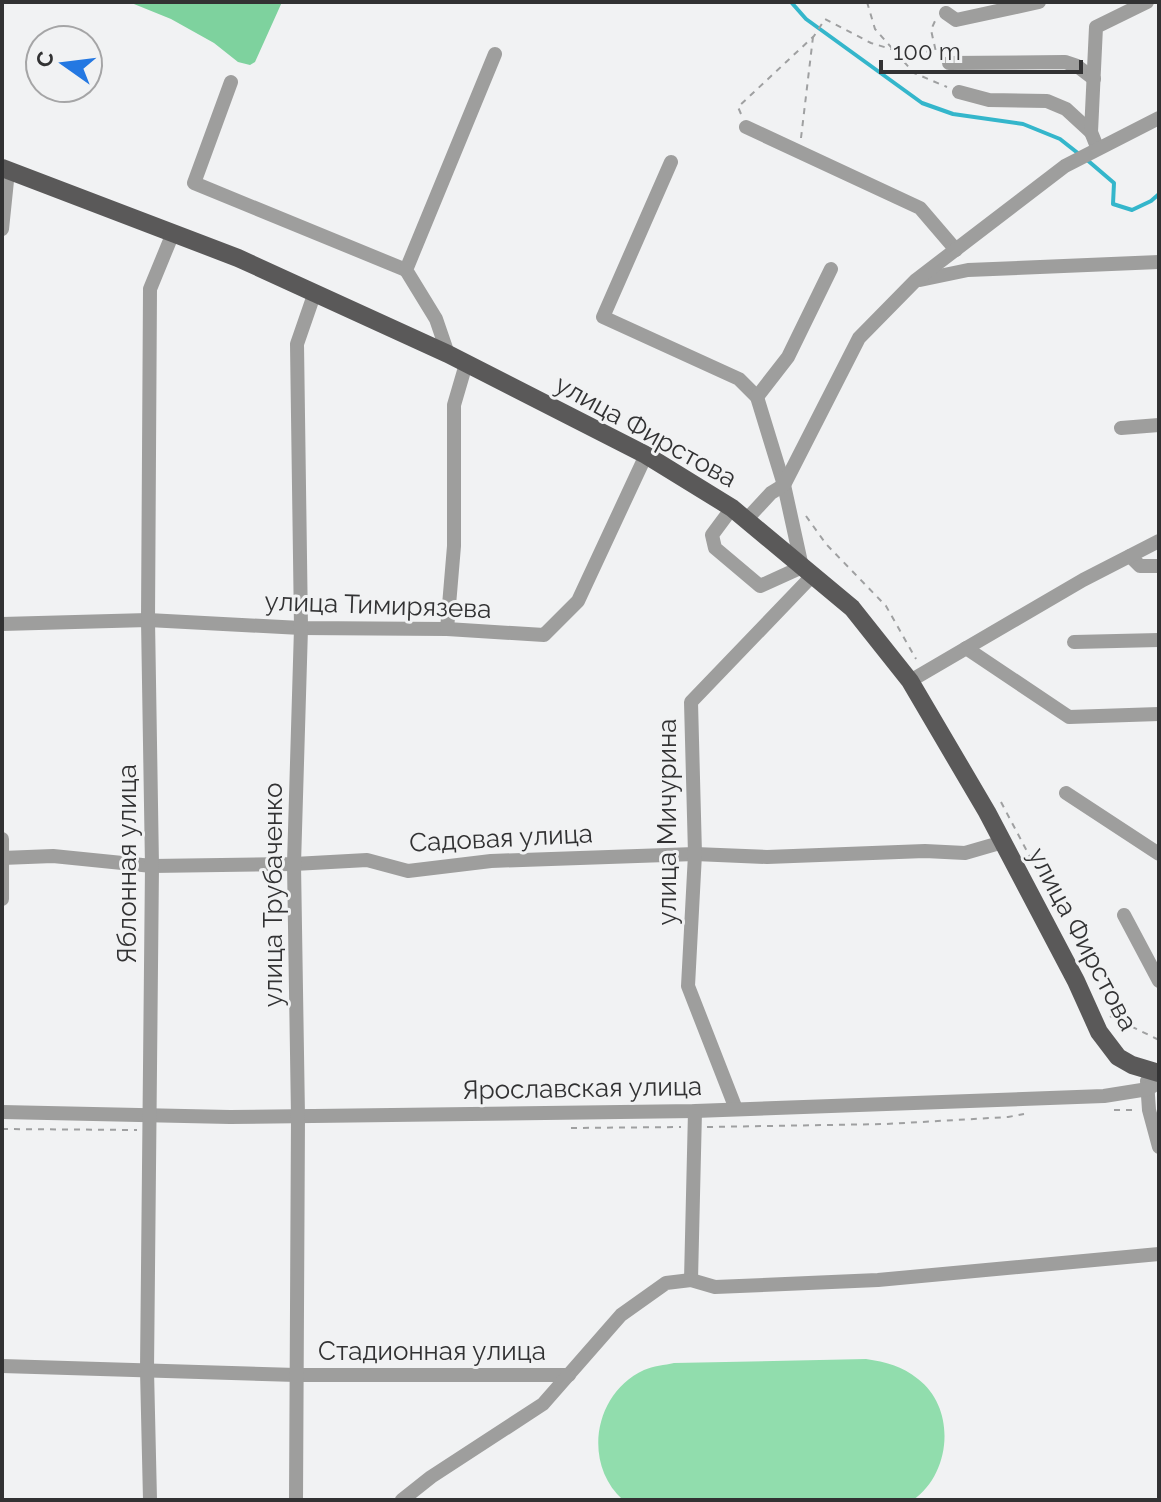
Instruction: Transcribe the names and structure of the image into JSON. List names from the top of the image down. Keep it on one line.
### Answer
{"streets":{"main road":["улица Фирстова"],"street":["улица Тимирязева","улица Мичурина","Садовая улица","Яблонная улица","улица Трубаченко","Ярославская улица","Стадионная улица"]},"crossings":[["улица Фирстова","улица Тимирязева"],["улица Фирстова","улица Мичурина"],["улица Фирстова","Садовая улица"],["улица Фирстова","Яблонная улица"],["улица Фирстова","улица Трубаченко"],["улица Фирстова","Ярославская улица"],["улица Тимирязева","Яблонная улица"],["улица Тимирязева","улица Трубаченко"],["улица Мичурина","Садовая улица"],["улица Мичурина","Ярославская улица"],["Садовая улица","Яблонная улица"],["Садовая улица","улица Трубаченко"],["Яблонная улица","Ярославская улица"],["Яблонная улица","Стадионная улица"],["улица Трубаченко","Ярославская улица"],["улица Трубаченко","Стадионная улица"]],"scale_bar":"100 m","north":"left"}
